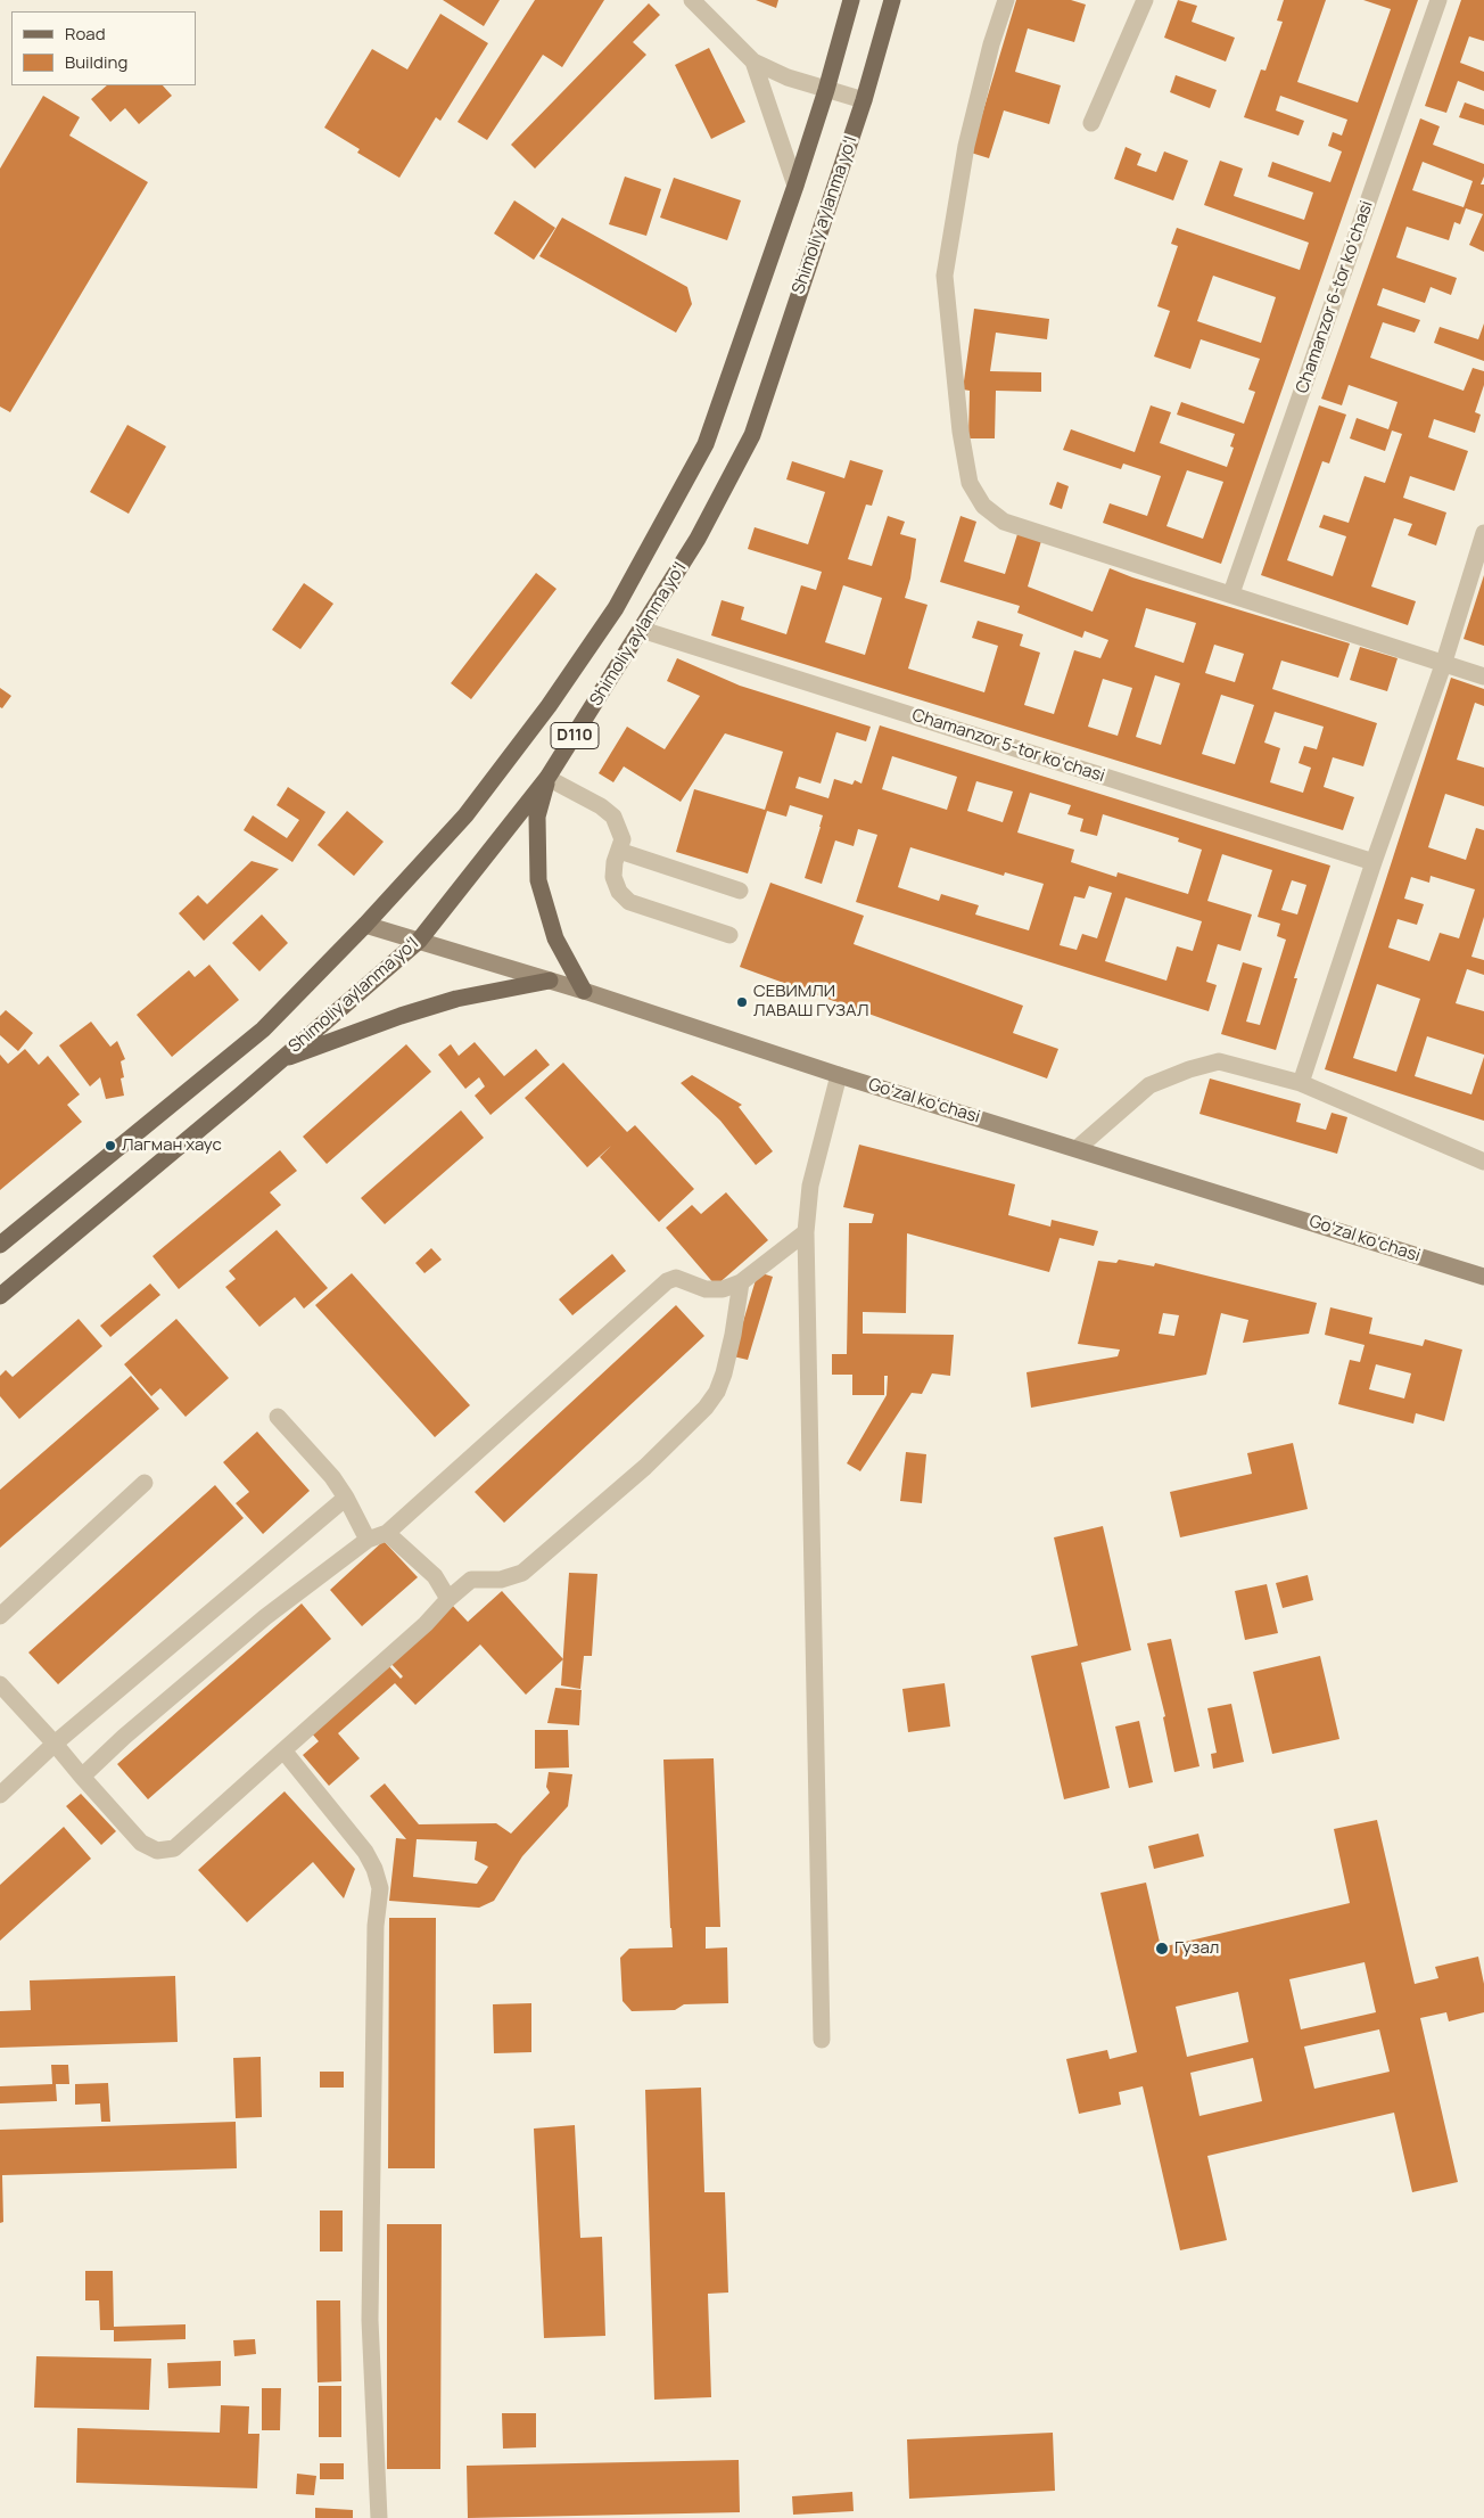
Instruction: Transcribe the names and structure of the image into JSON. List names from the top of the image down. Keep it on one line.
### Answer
{"streets":{"main road":["Shimoliy aylanma yoʻl","D110","Goʻzal koʻchasi"],"street":["Chamanzor 6-tor koʻchasi","Chamanzor 5-tor koʻchasi"]},"crossings":[["Shimoliy aylanma yoʻl","Chamanzor 5-tor koʻchasi"],["Shimoliy aylanma yoʻl","Goʻzal koʻchasi"]],"places":["СЕВИМЛИ ЛАВАШ ГУЗАЛ","Лагман хаус","Гузал"],"legend":["Road","Building"]}
